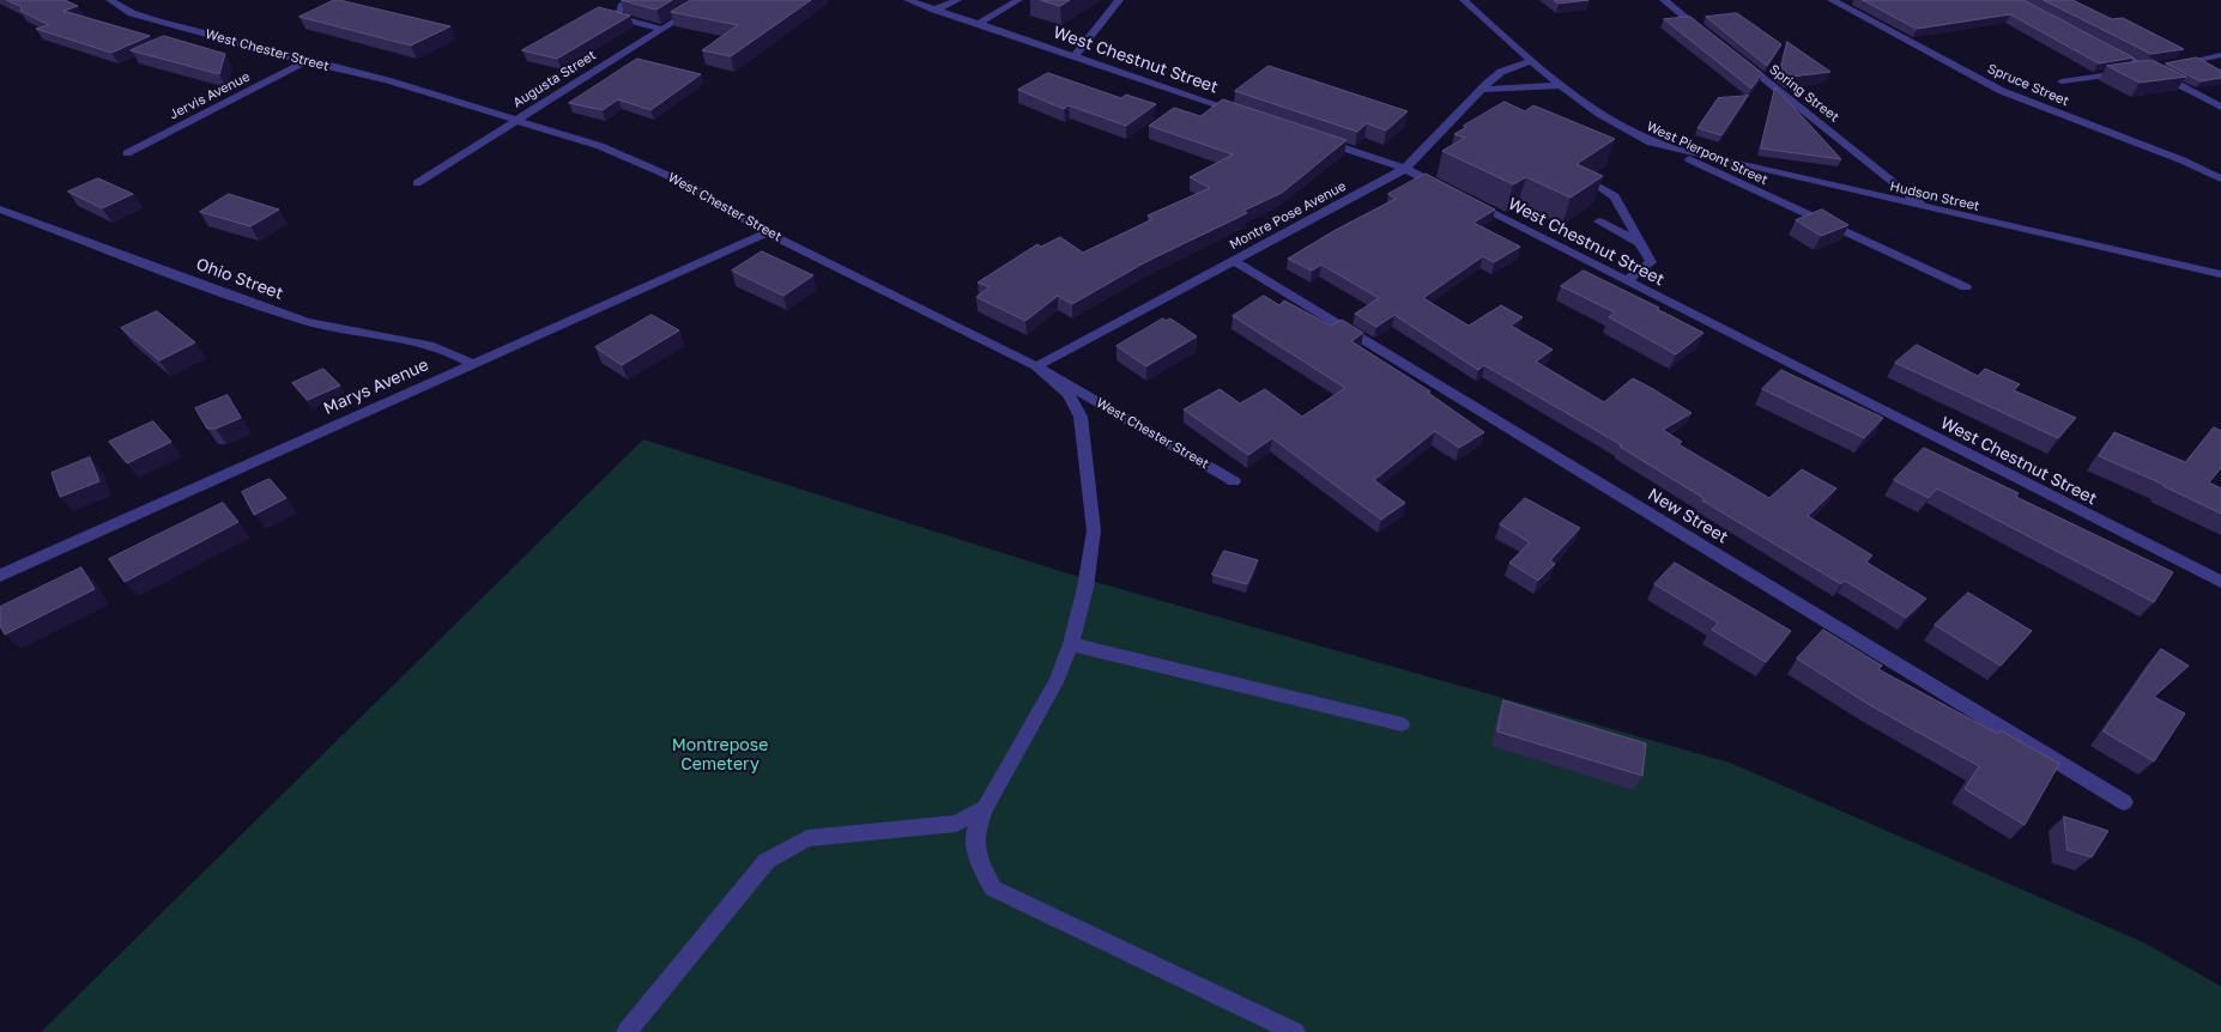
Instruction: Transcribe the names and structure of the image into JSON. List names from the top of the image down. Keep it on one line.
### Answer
{"streets":{"street":["West Chester Street","West Chestnut Street","Augusta Street","Spruce Street","Spring Street","Jervis Avenue","West Pierpont Street","Hudson Street","Montre Pose Avenue","Ohio Street","Marys Avenue","New Street"]},"crossings":[["West Chester Street","Augusta Street"],["West Chester Street","Jervis Avenue"],["West Chester Street","Montre Pose Avenue"],["West Chester Street","Marys Avenue"],["Spring Street","Hudson Street"],["West Pierpont Street","Hudson Street"],["West Pierpont Street","Montre Pose Avenue"],["Montre Pose Avenue","New Street"],["Ohio Street","Marys Avenue"]],"parks":["Montrepose Cemetery"]}
